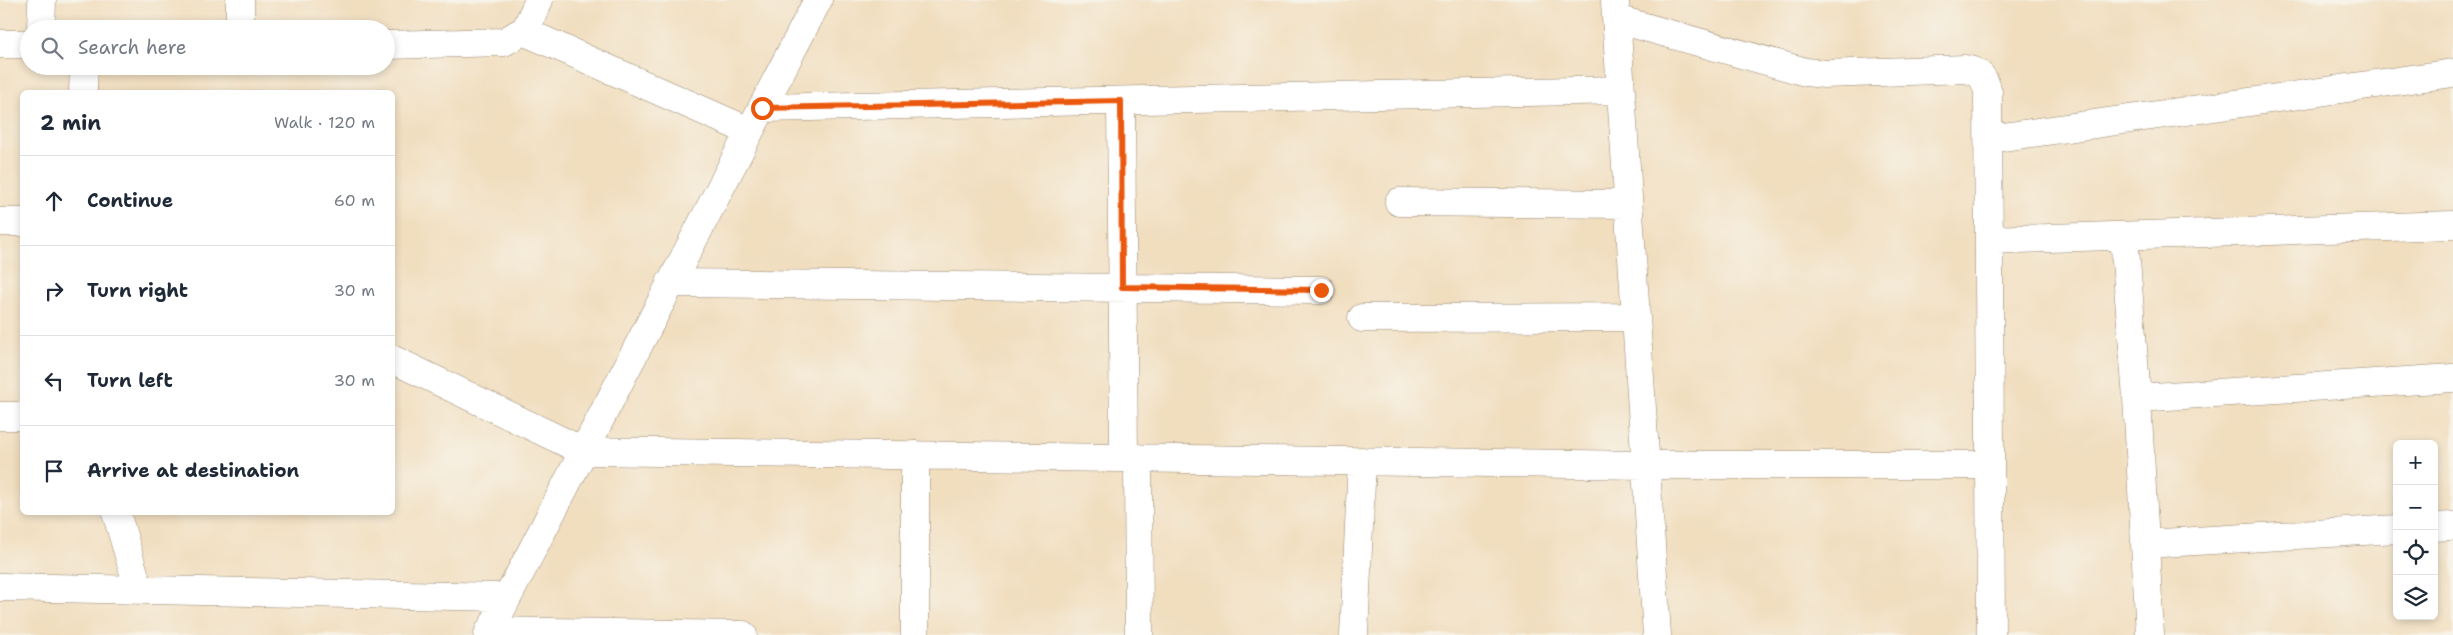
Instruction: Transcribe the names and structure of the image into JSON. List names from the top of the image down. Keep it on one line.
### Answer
{"page":{"search":"Search here","heading":["2 min","Walk · 120 m"],"list":[["Continue","60 m"],["Turn right","30 m"],["Turn left","30 m"],"Arrive at destination"],"map_buttons":["+","−"]}}
